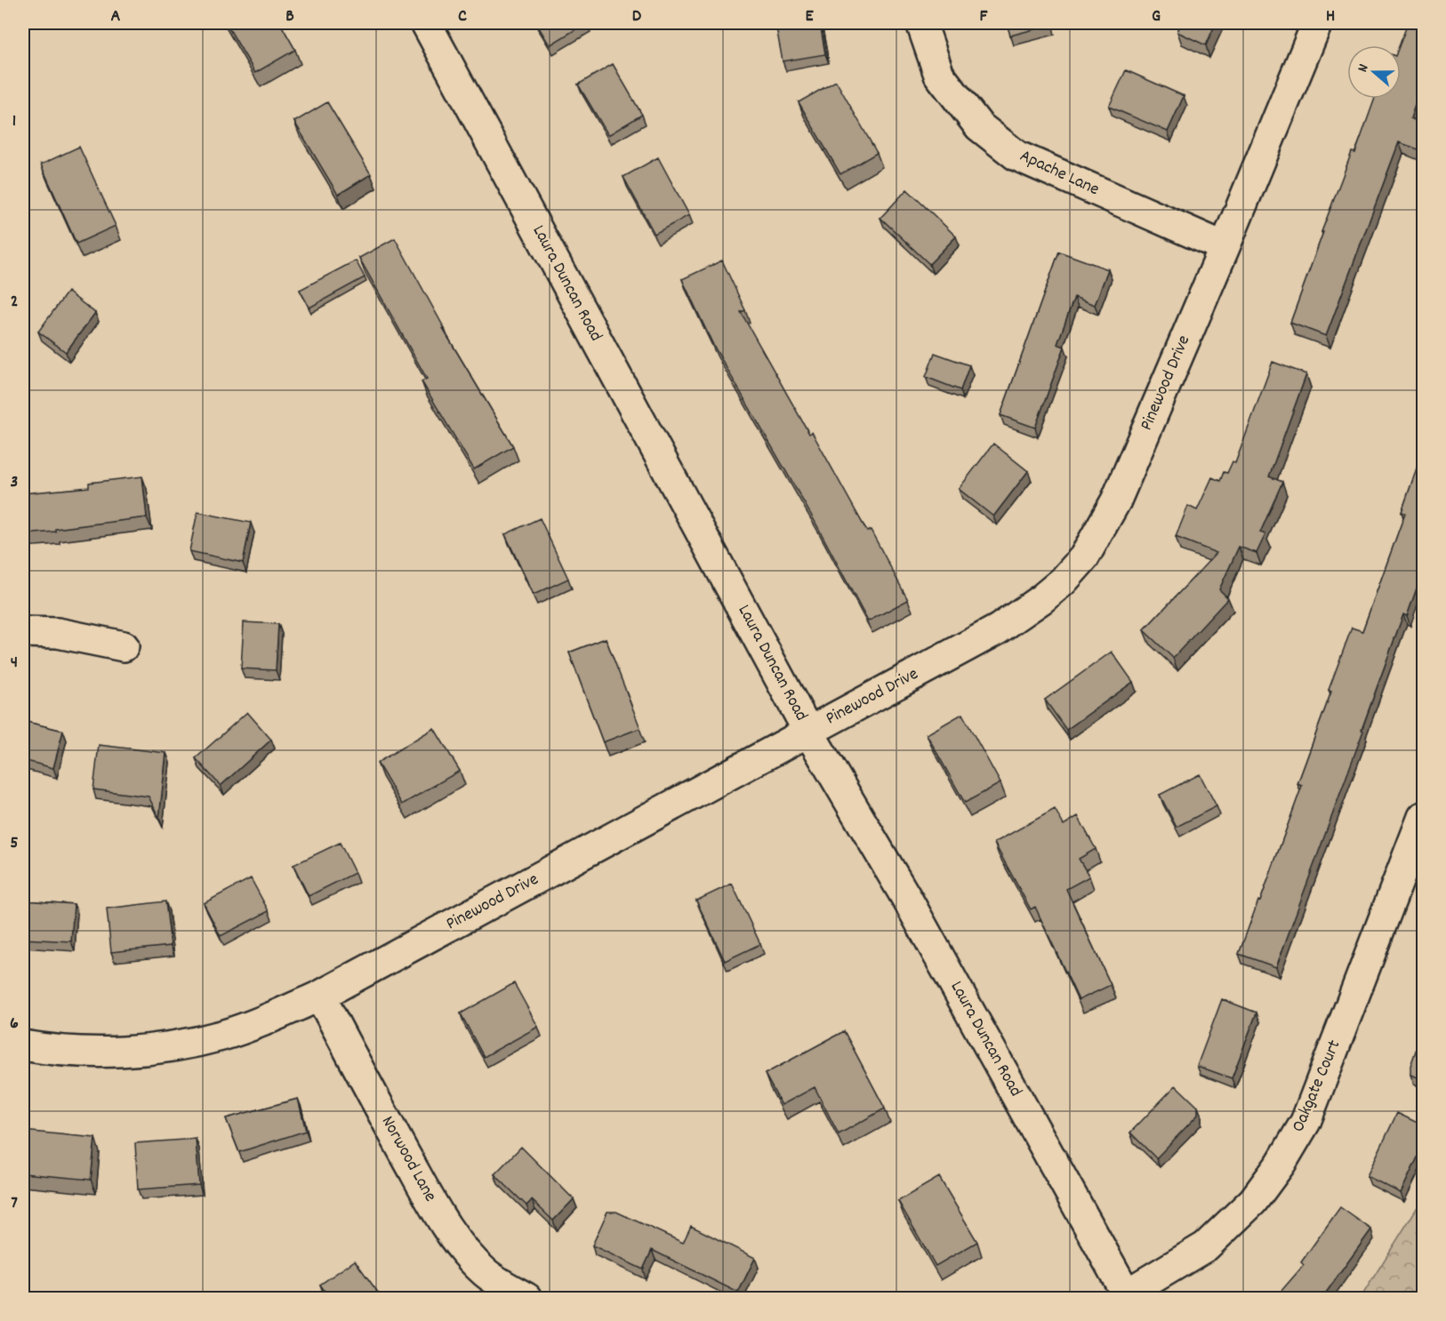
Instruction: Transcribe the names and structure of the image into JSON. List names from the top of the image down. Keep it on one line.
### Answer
{"streets":{"street":["Apache Lane","Laura Duncan Road","Pinewood Drive","Oakgate Court","Norwood Lane"]},"crossings":[["Apache Lane","Pinewood Drive"],["Laura Duncan Road","Pinewood Drive"],["Laura Duncan Road","Oakgate Court"],["Pinewood Drive","Norwood Lane"]],"north":"left","grid":{"columns":["A","B","C","D","E","F","G","H"],"rows":["1","2","3","4","5","6","7"]}}
